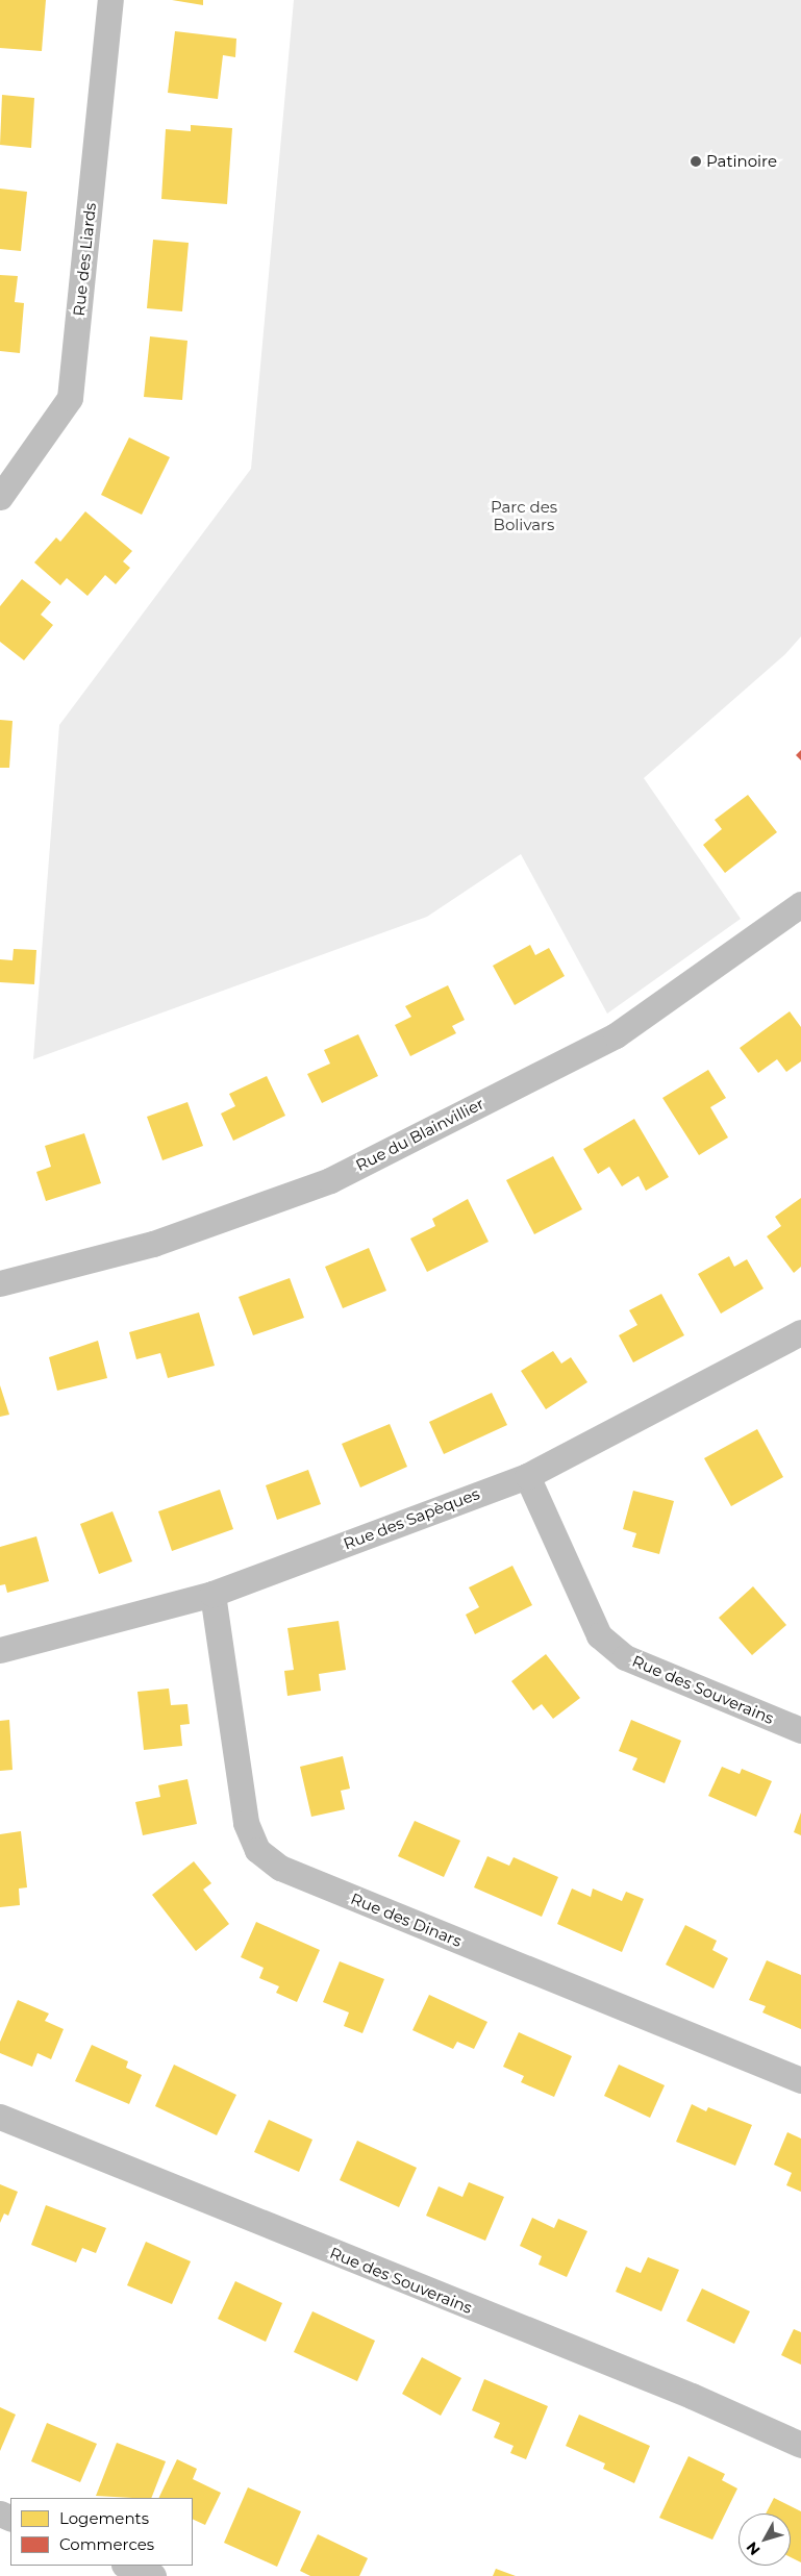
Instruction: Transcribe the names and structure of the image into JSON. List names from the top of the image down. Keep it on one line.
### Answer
{"streets":{"street":["Rue des Liards","Rue du Blainvillier","Rue des Sapèques","Rue des Souverains","Rue des Dinars"]},"crossings":[["Rue des Sapèques","Rue des Souverains"],["Rue des Sapèques","Rue des Dinars"]],"parks":["Parc des Bolivars"],"places":["Patinoire"],"legend":["Logements","Commerces"],"north":"bottom left"}
